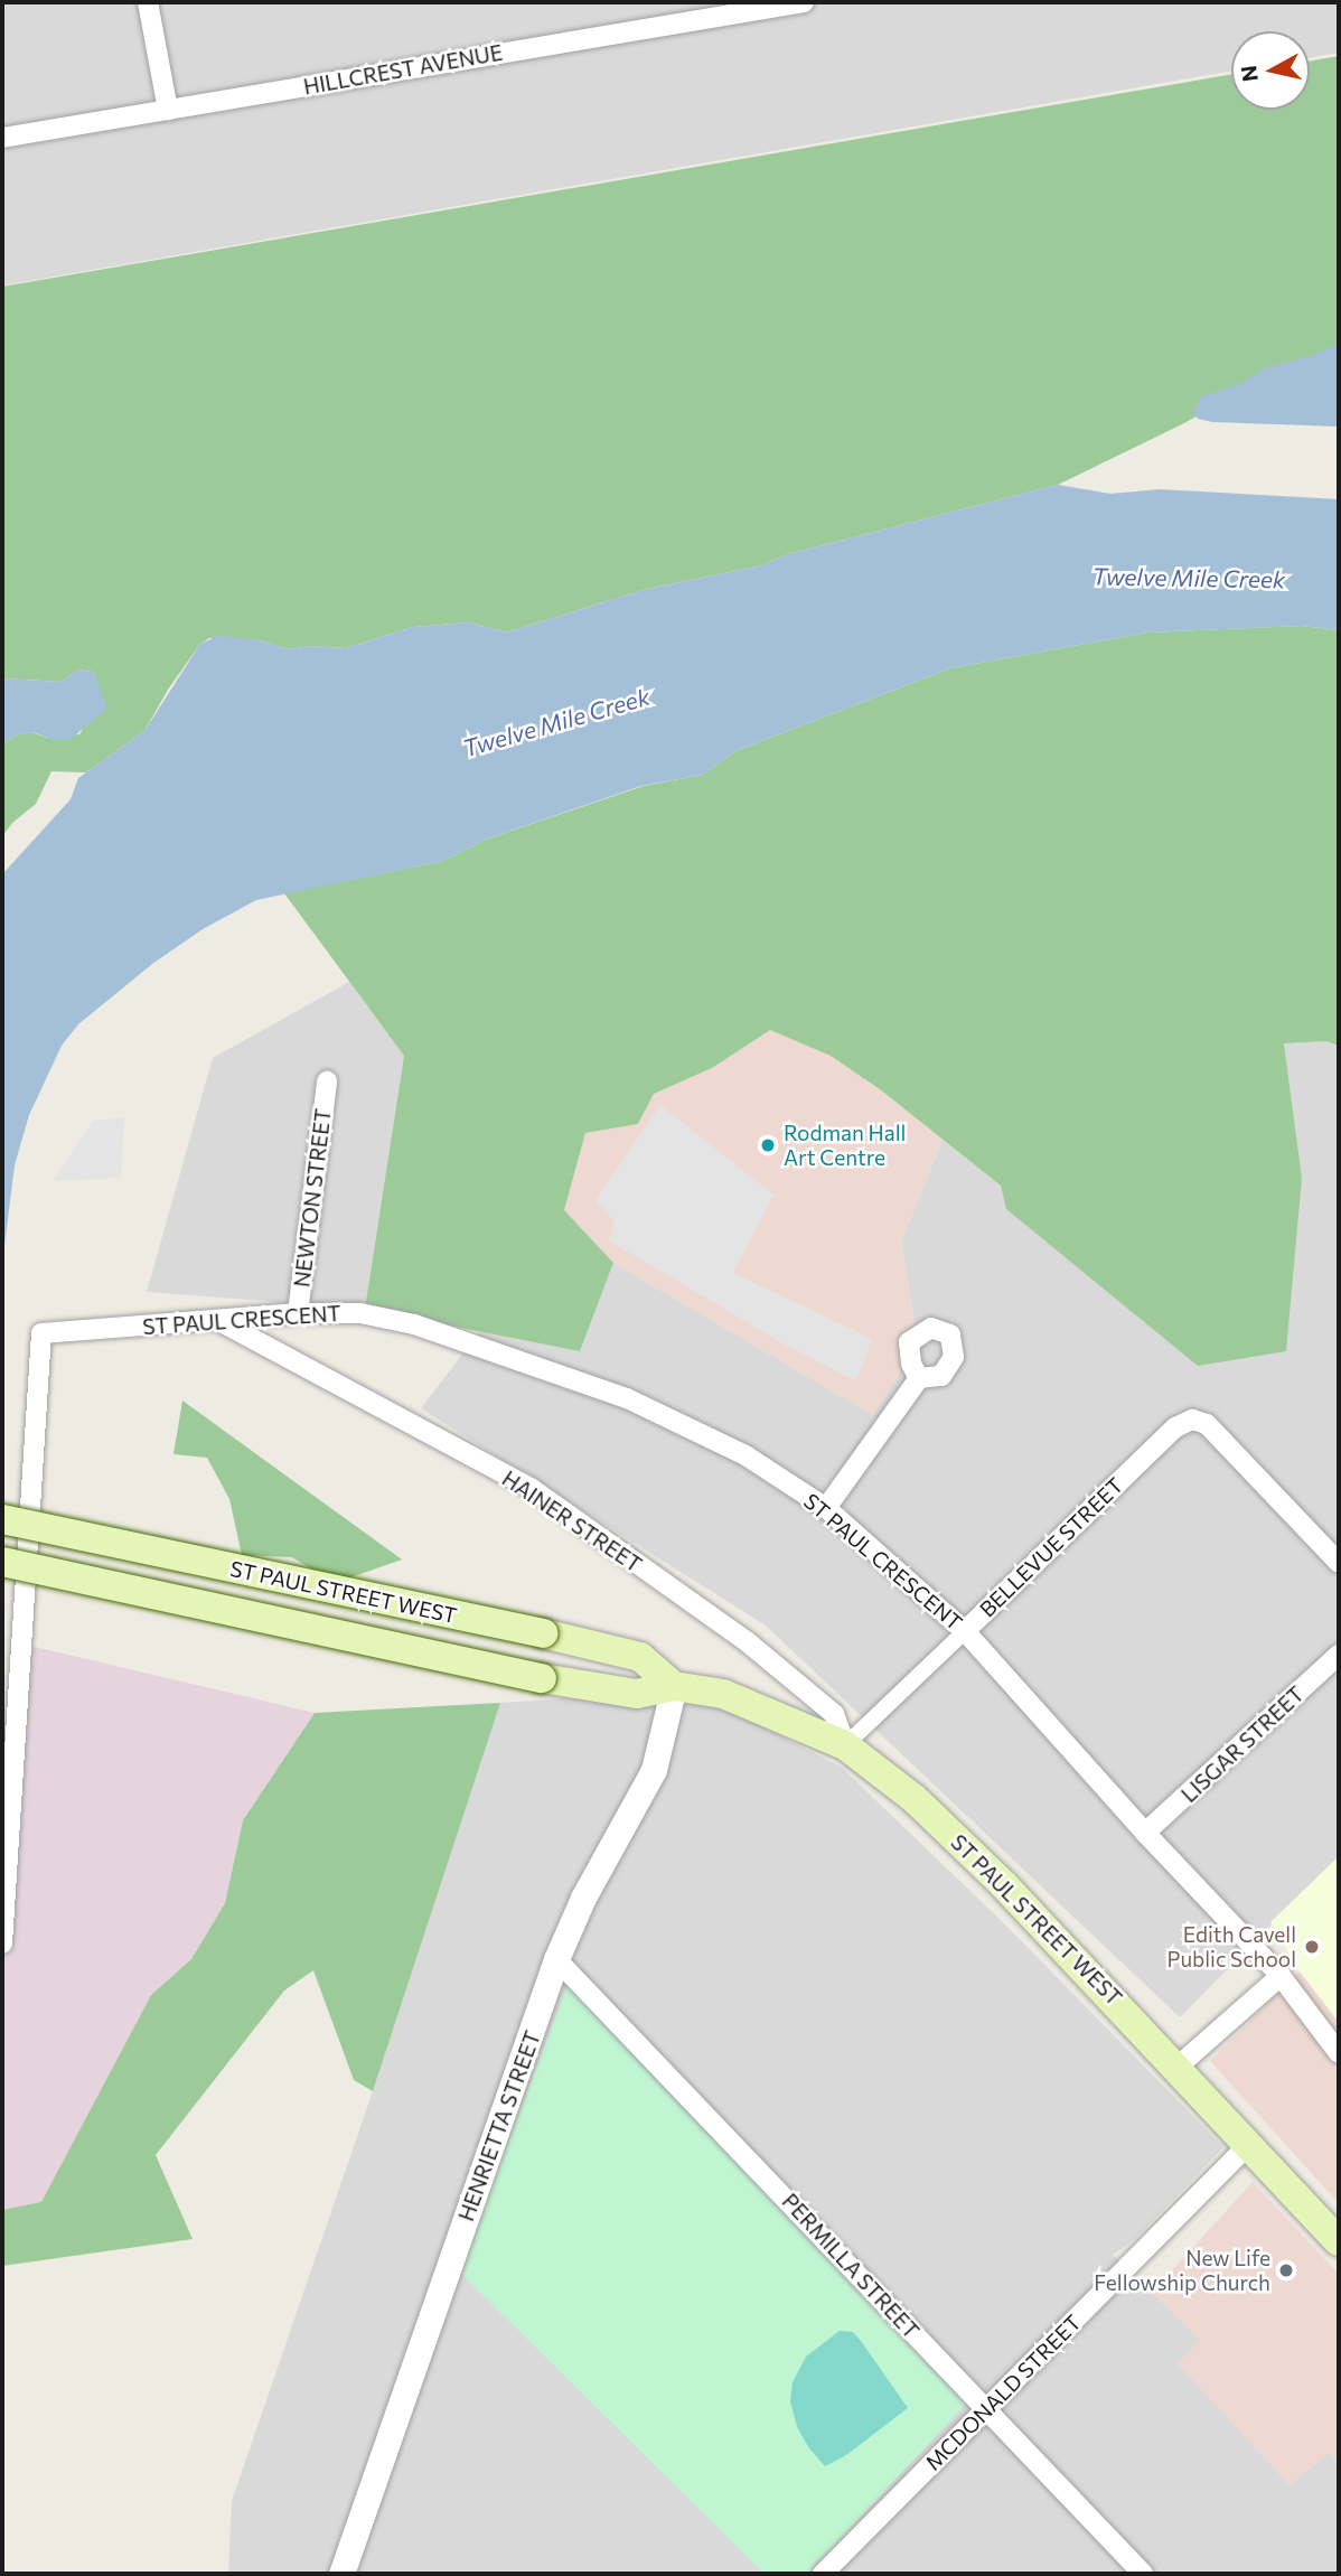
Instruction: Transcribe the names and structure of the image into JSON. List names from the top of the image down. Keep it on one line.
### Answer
{"streets":{"main road":["ST PAUL STREET WEST"],"street":["HILLCREST AVENUE","NEWTON STREET","ST PAUL CRESCENT","HAINER STREET","BELLEVUE STREET","LISGAR STREET","HENRIETTA STREET","PERMILLA STREET","MCDONALD STREET"]},"crossings":[["NEWTON STREET","ST PAUL CRESCENT"],["ST PAUL CRESCENT","HAINER STREET"],["ST PAUL CRESCENT","BELLEVUE STREET"],["ST PAUL CRESCENT","LISGAR STREET"],["HAINER STREET","BELLEVUE STREET"],["HAINER STREET","ST PAUL STREET WEST"],["BELLEVUE STREET","ST PAUL STREET WEST"],["ST PAUL STREET WEST","HENRIETTA STREET"],["ST PAUL STREET WEST","MCDONALD STREET"],["HENRIETTA STREET","PERMILLA STREET"],["PERMILLA STREET","MCDONALD STREET"]],"water":["Twelve Mile Creek"],"places":["Rodman Hall Art Centre","Edith Cavell Public School","New Life Fellowship Church"],"north":"left"}
